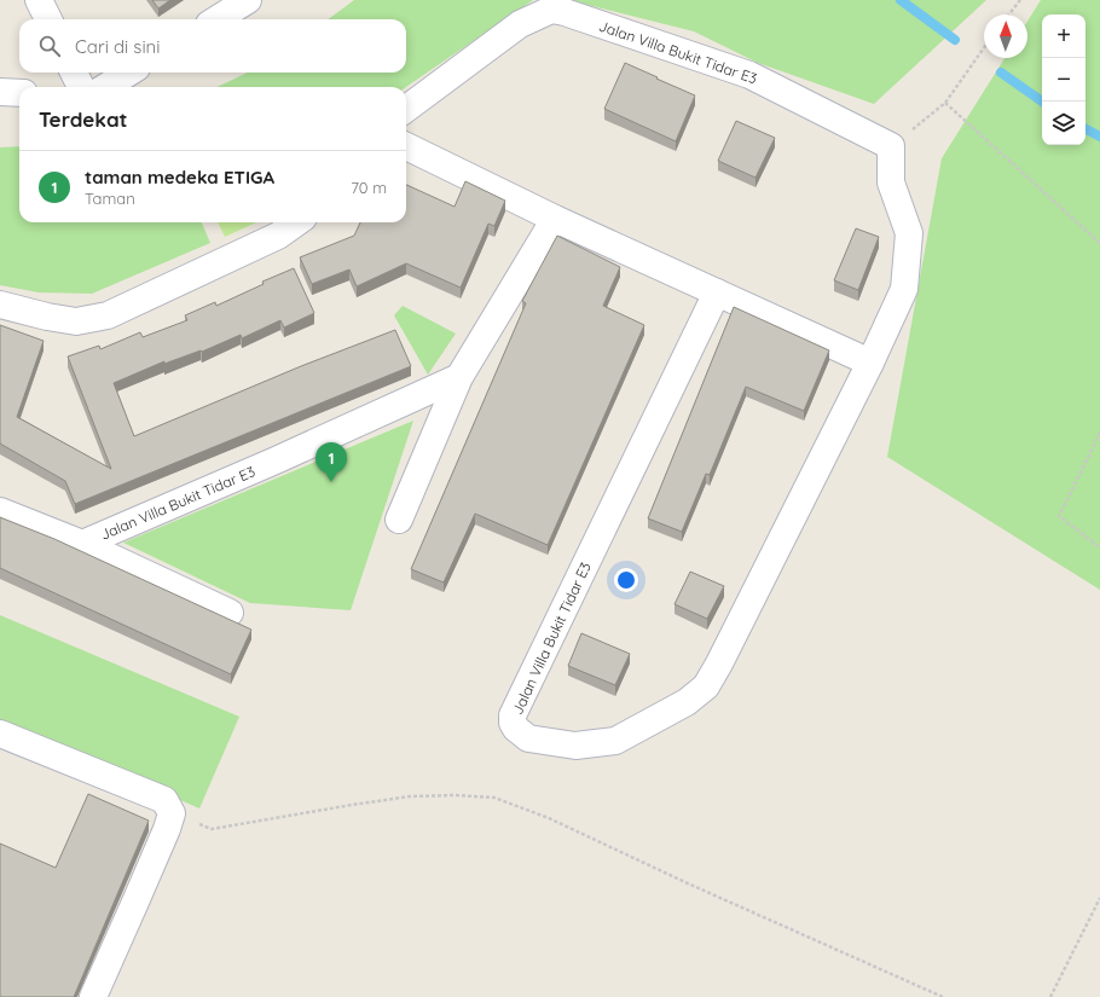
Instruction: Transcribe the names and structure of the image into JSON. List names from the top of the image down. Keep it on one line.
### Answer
{"streets":{"street":["Jalan Villa Bukit Tidar E3"]},"north":"top","page":{"map_buttons":["+","−"],"search":"Cari di sini","heading":"Terdekat","list":[{"mark":"1","name":"taman medeka ETIGA","note":"Taman","value":"70 m"}],"pins":"1"}}
